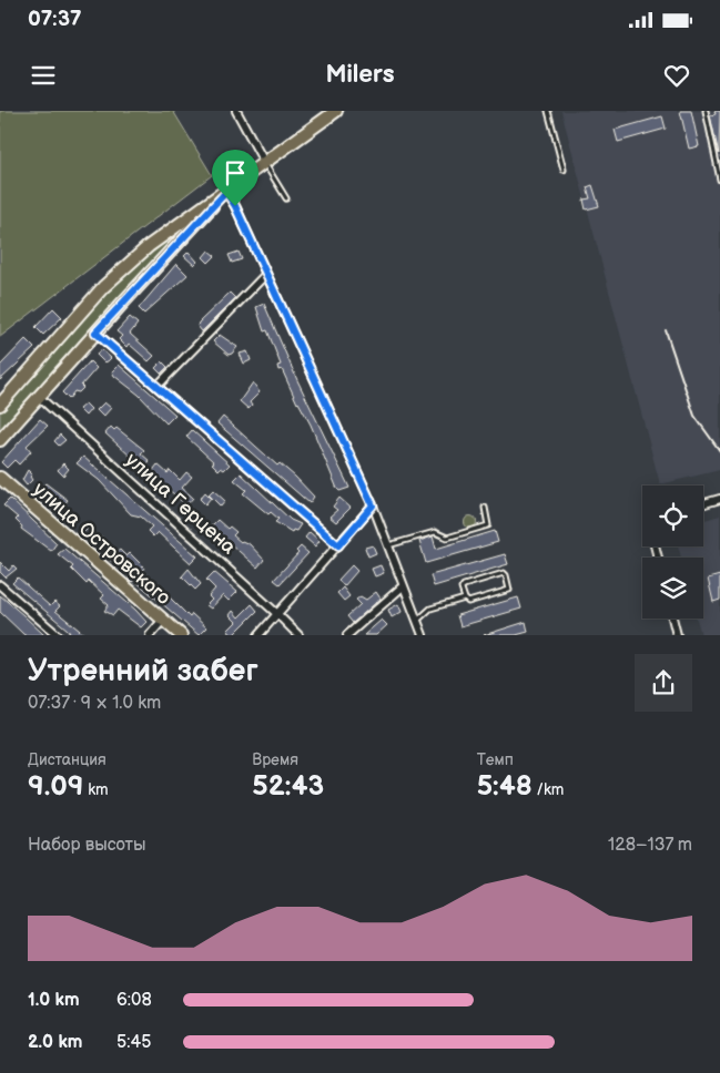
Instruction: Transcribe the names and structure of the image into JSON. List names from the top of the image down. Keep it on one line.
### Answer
{"streets":{"main road":["улица Островского"],"street":["улица Герцена"]},"page":{"status":"07:37","header":"Milers","heading":["Утренний забег","07:37 · 9 × 1.0 km"],"stats":[["Дистанция","9.09 km"],["Время","52:43"],["Темп","5:48 /km"]],"chart":["Набор высоты","128–137 m"],"list":[{"name":"1.0 km","note":"6:08"},{"name":"2.0 km","note":"5:45"}]}}
